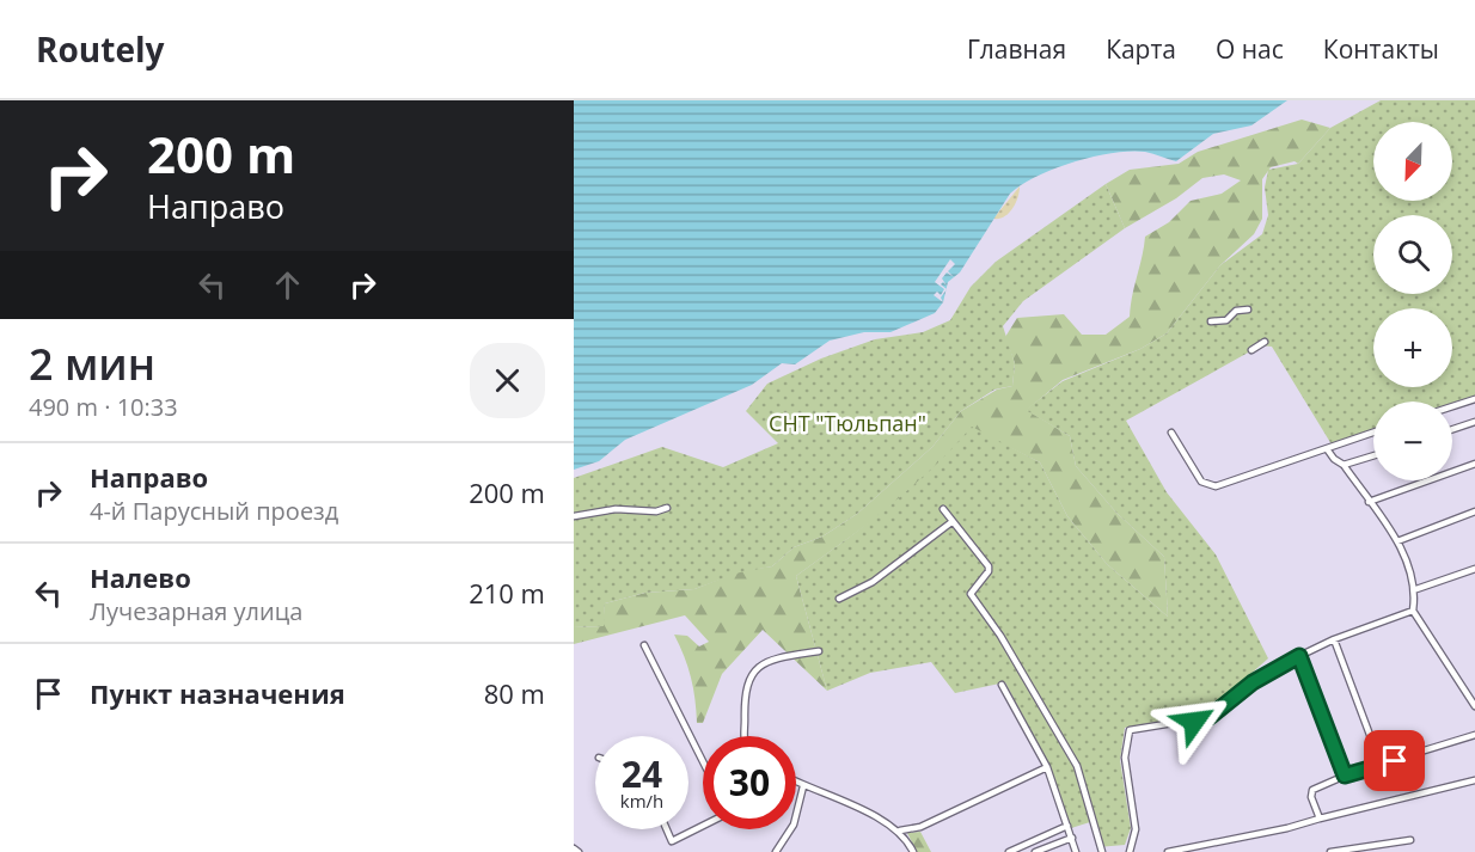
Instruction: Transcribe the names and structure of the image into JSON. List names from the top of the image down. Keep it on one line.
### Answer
{"parks":["СНТ \"Тюльпан\""],"north":"bottom left","page":{"header":"Routely","nav":["Главная","Карта","О нас","Контакты"],"turn":["200 m","Направо"],"map_buttons":["+","−"],"heading":["2 мин","490 m · 10:33"],"list":[{"name":"Направо","note":"4-й Парусный проезд","value":"200 m"},{"name":"Налево","note":"Лучезарная улица","value":"210 m"},{"name":"Пункт назначения","value":"80 m"}],"speed":"24 km/h","limit":"30"}}
